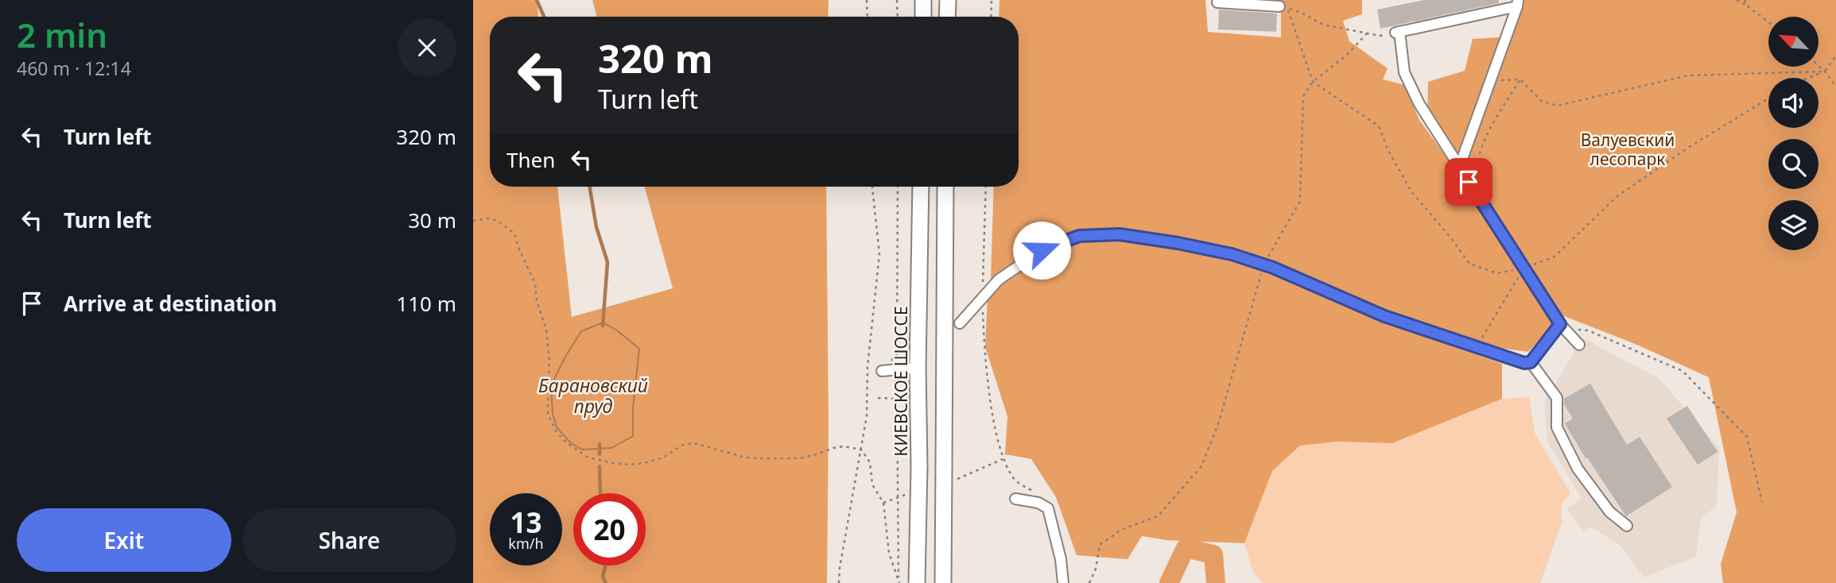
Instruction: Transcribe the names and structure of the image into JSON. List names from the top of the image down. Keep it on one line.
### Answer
{"streets":{"highway":["КИЕВСКОЕ ШОССЕ"]},"water":["Барановский пруд"],"parks":["Валуевский лесопарк"],"north":"top left","page":{"heading":["2 min","460 m · 12:14"],"turn":["320 m","Turn left"],"list":[{"name":"Turn left","value":"320 m"},{"name":"Turn left","value":"30 m"},{"name":"Arrive at destination","value":"110 m"}],"then":"Then","speed":"13 km/h","limit":"20","buttons":["Exit","Share"]}}
